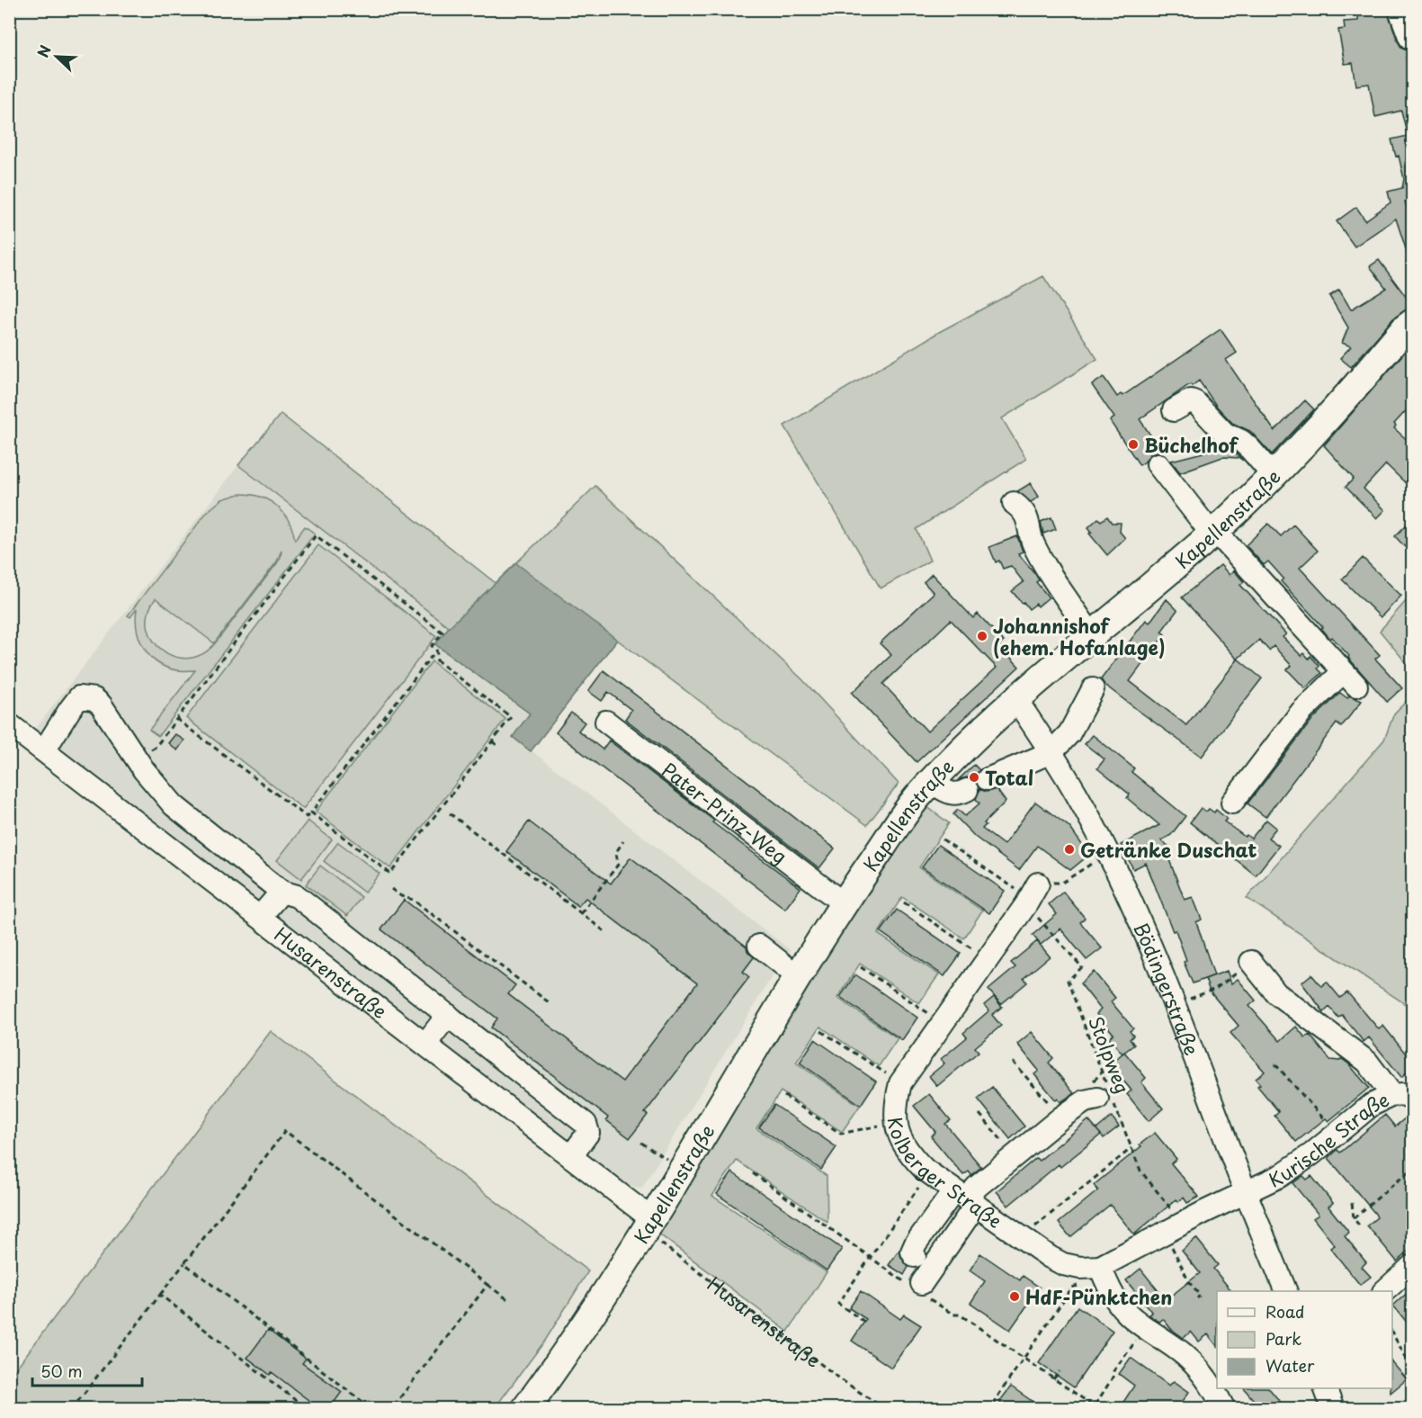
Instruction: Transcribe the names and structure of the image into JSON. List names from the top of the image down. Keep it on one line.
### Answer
{"streets":{"main road":["Kapellenstraße"],"street":["Pater-Prinz-Weg","Husarenstraße","Bödingerstraße","Kurische Straße","Kolberger Straße"],"path":["Stolpweg"]},"crossings":[["Kapellenstraße","Pater-Prinz-Weg"],["Kapellenstraße","Husarenstraße"],["Kapellenstraße","Bödingerstraße"],["Bödingerstraße","Kurische Straße"],["Bödingerstraße","Kolberger Straße"],["Stolpweg","Kolberger Straße"],["Kurische Straße","Kolberger Straße"]],"places":["Büchelhof","Johannishof (ehem. Hofanlage)","Total","Getränke Duschat","HdF-Pünktchen"],"legend":["Road","Park","Water"],"scale_bar":"50 m","north":"top left"}
